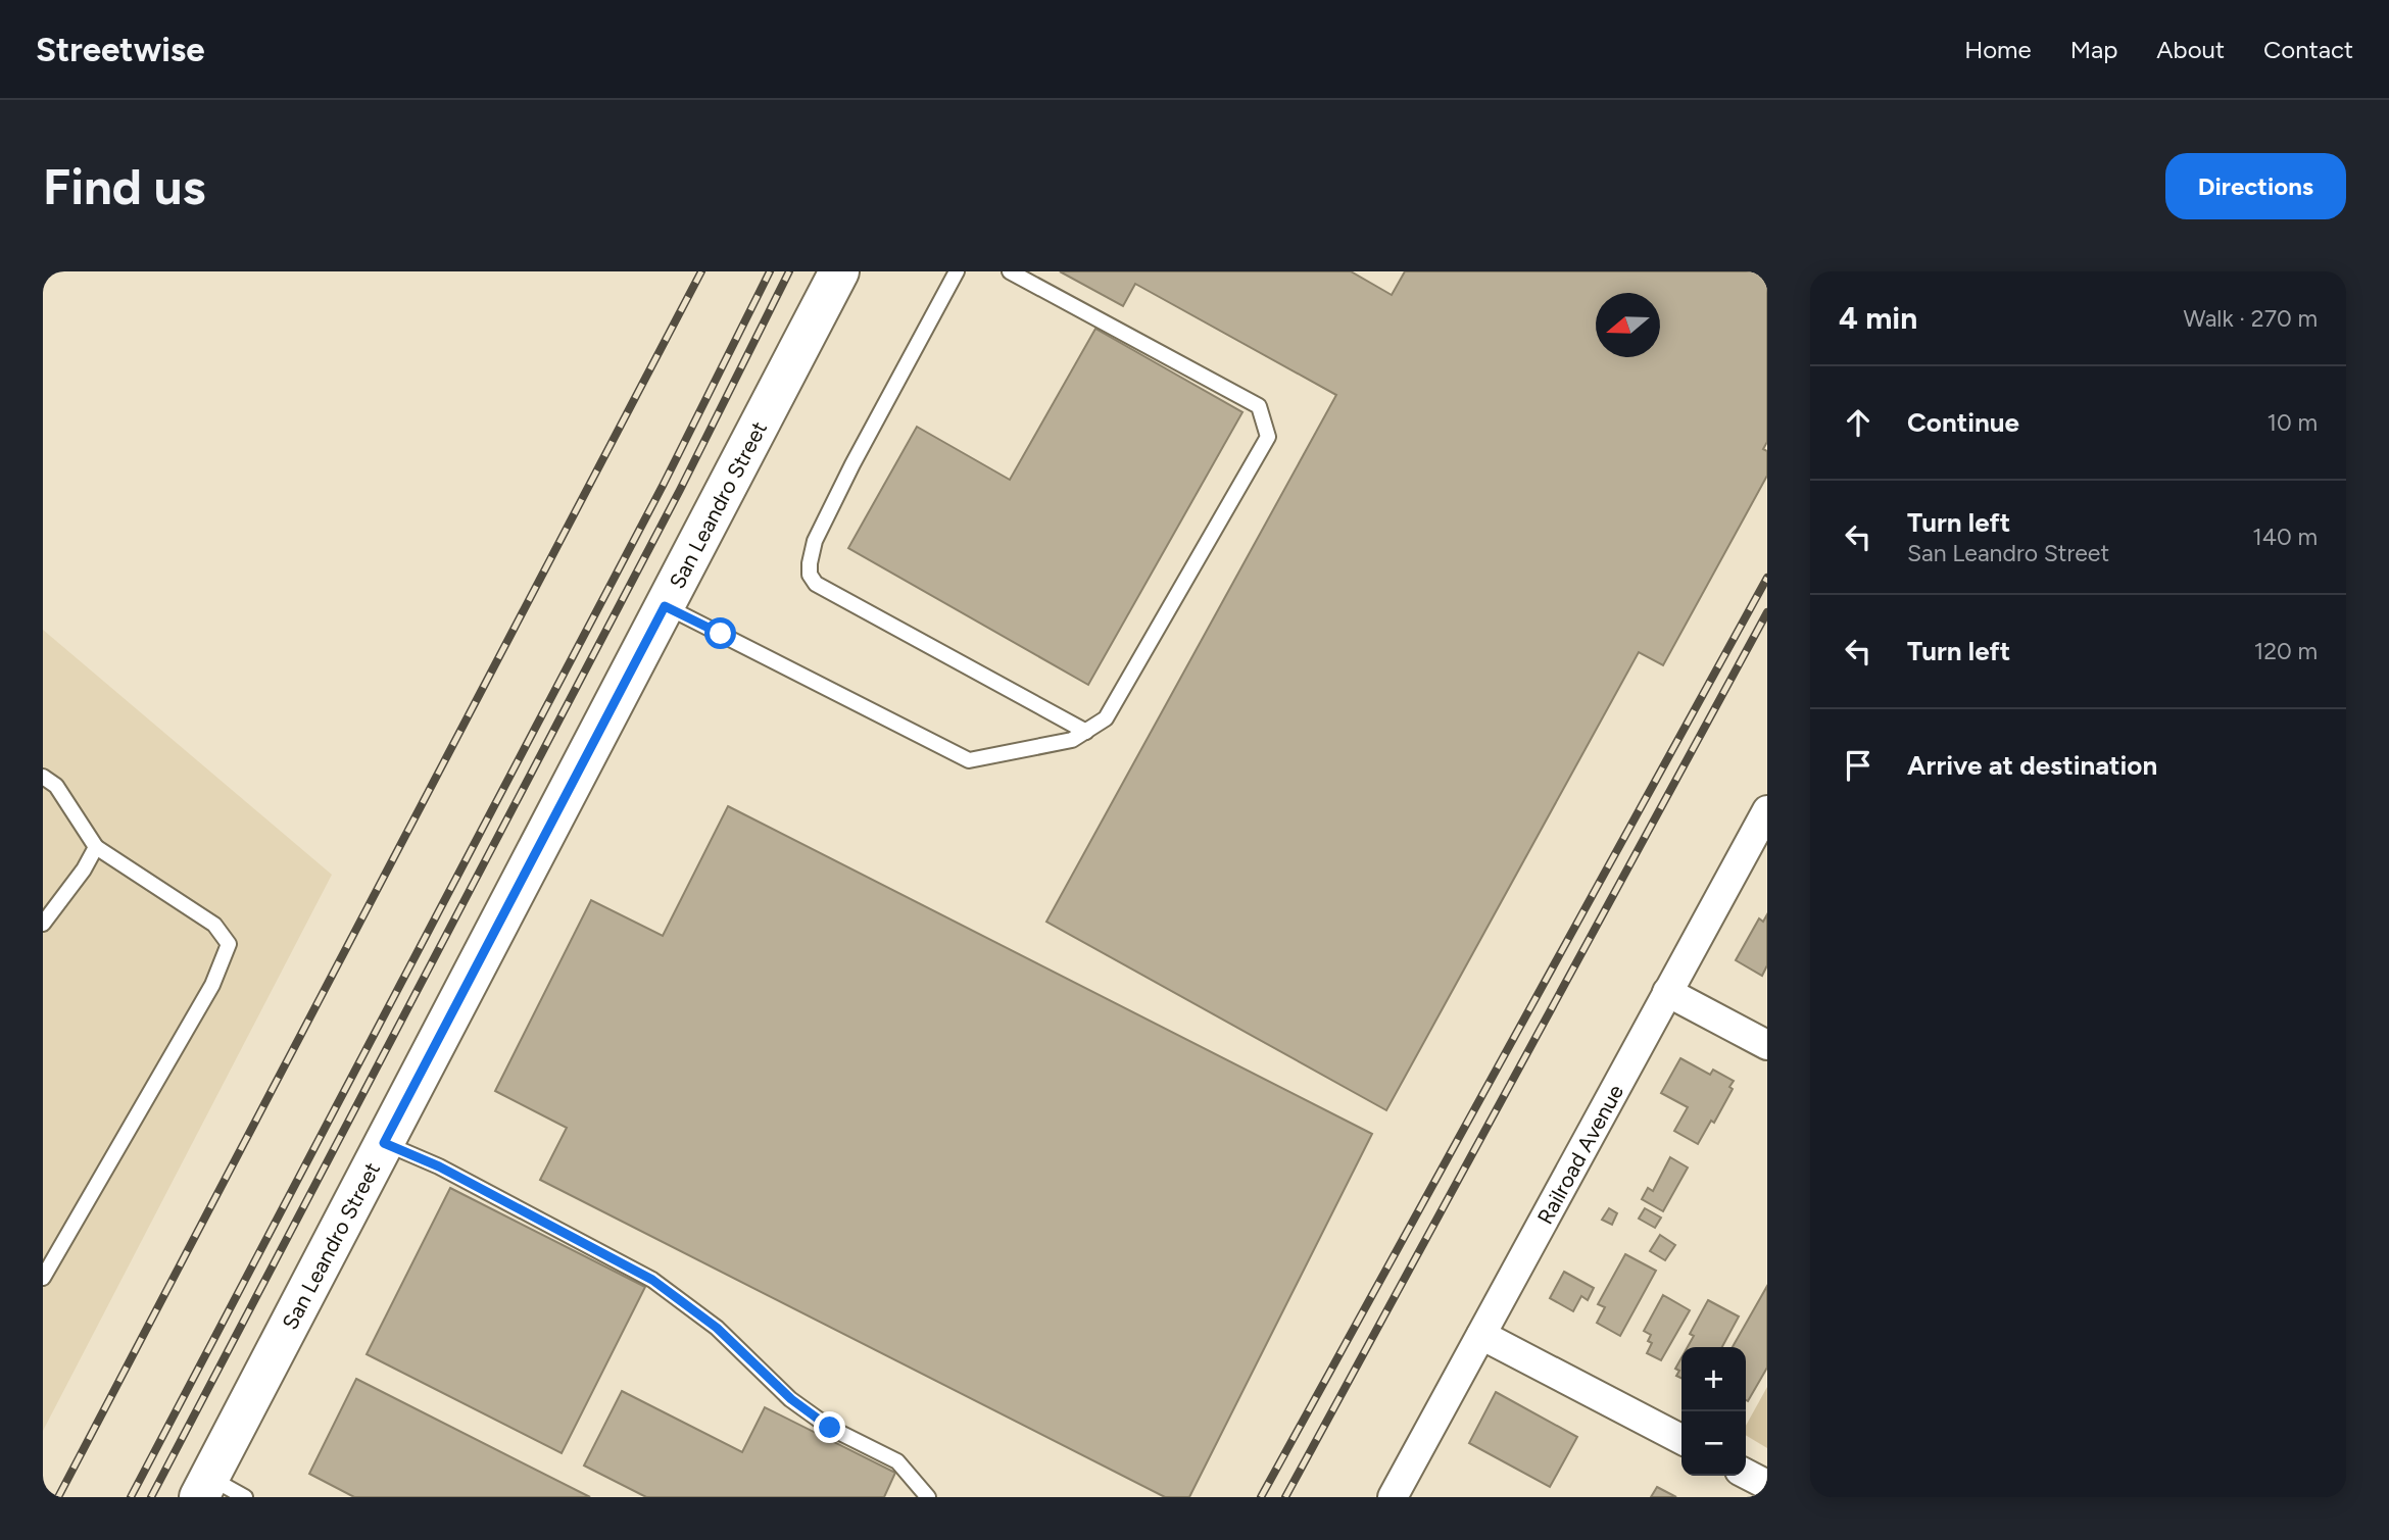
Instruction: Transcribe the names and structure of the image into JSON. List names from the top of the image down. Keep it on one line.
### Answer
{"streets":{"main road":["San Leandro Street"],"street":["Railroad Avenue"]},"north":"left","page":{"header":"Streetwise","nav":["Home","Map","About","Contact"],"buttons":"Directions","title":"Find us","heading":["4 min","Walk · 270 m"],"list":[["Continue","10 m"],["Turn left","San Leandro Street","140 m"],["Turn left","120 m"],"Arrive at destination"],"map_buttons":["+","−"]}}
